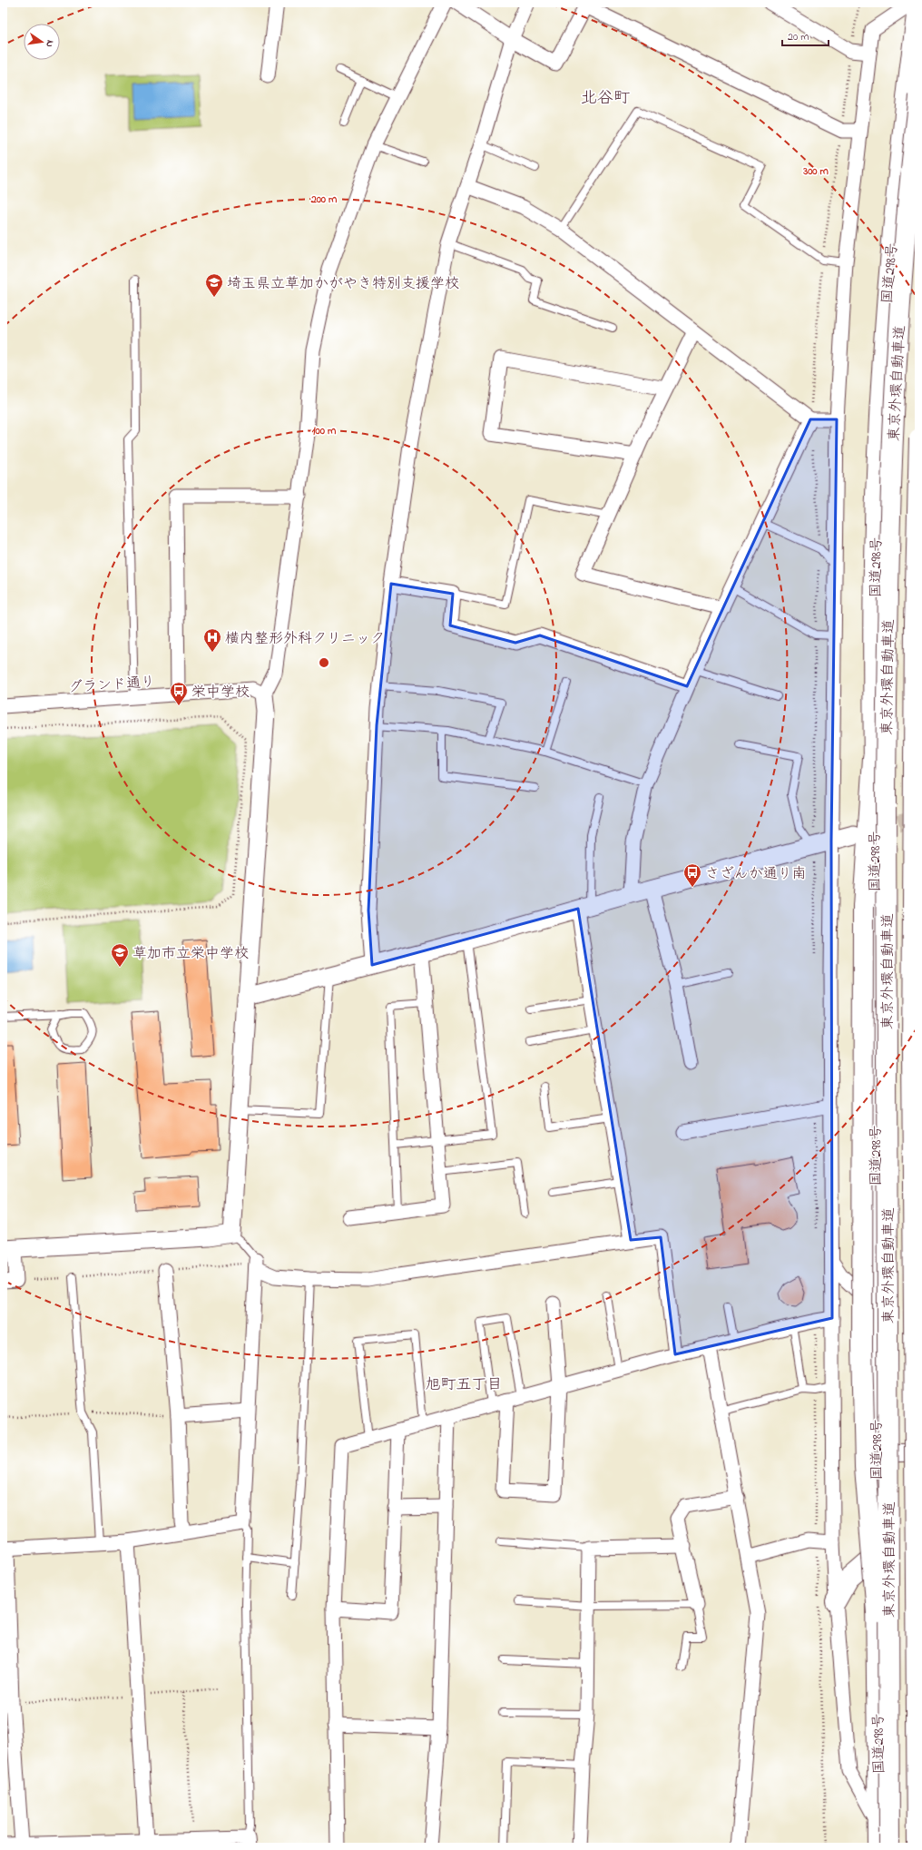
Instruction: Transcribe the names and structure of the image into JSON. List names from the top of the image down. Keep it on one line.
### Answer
{"streets":{"highway":["国道298号","東京外環自動車道"],"street":["グランド通り"]},"districts":["北谷町","旭町五丁目"],"places":{"school or university":["埼玉県立草加かがやき特別支援学校","草加市立栄中学校"],"hospital":["横内整形外科クリニック"],"bus stop":["栄中学校","さざんか通り南"]},"scale_bar":"20 m","north":"right","rings":["300 m","200 m","100 m"]}
